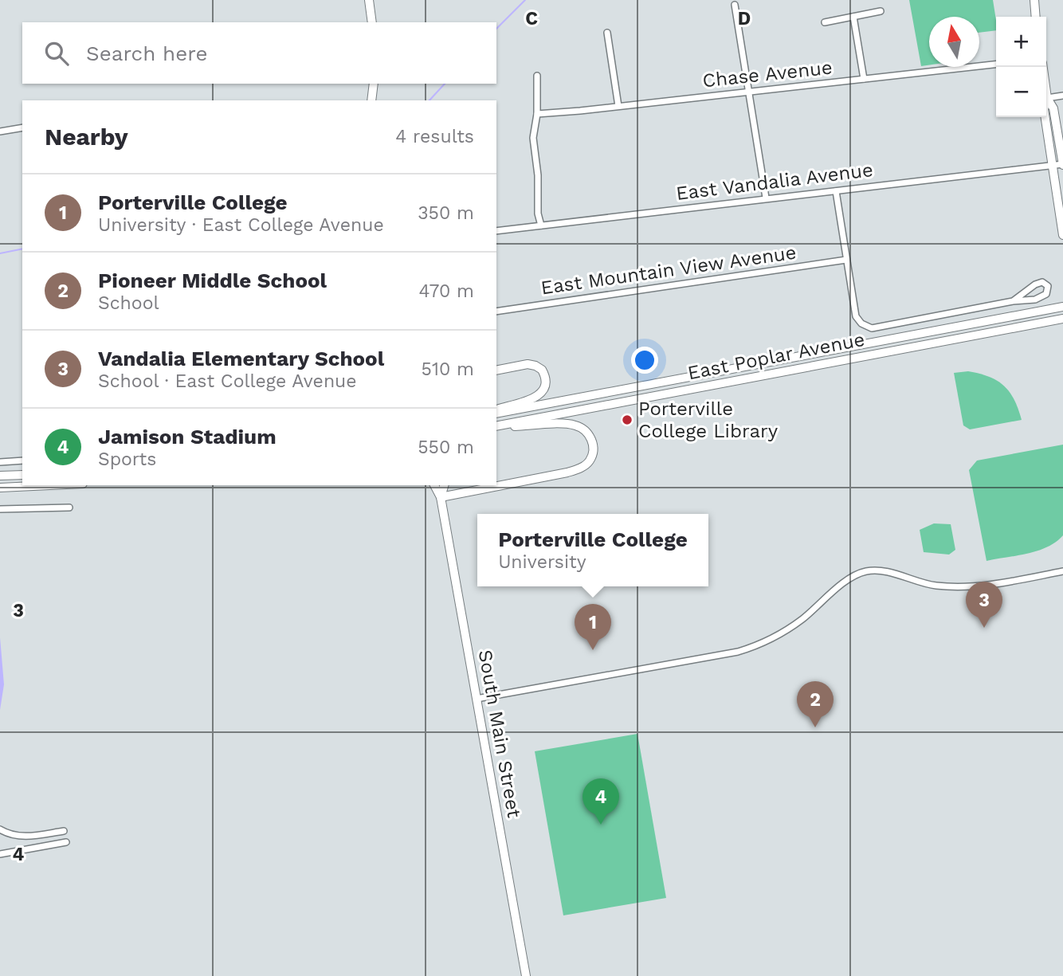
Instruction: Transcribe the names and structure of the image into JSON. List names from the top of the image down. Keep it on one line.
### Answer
{"streets":{"main road":["East Poplar Avenue","South Main Street"],"street":["Chase Avenue","East Vandalia Avenue","East Mountain View Avenue"]},"crossings":[["East Mountain View Avenue","East Poplar Avenue"]],"places":["Porterville College Library"],"north":"top","page":{"map_buttons":["+","−"],"search":"Search here","heading":["Nearby","4 results"],"list":[{"mark":"1","name":"Porterville College","note":"University · East College Avenue","value":"350 m"},{"mark":"2","name":"Pioneer Middle School","note":"School","value":"470 m"},{"mark":"3","name":"Vandalia Elementary School","note":"School · East College Avenue","value":"510 m"},{"mark":"4","name":"Jamison Stadium","note":"Sports","value":"550 m"}],"popup":["Porterville College","University"],"pins":["3","1","2","4"]},"grid":{"columns":["C","D"],"rows":["3","4"]}}
